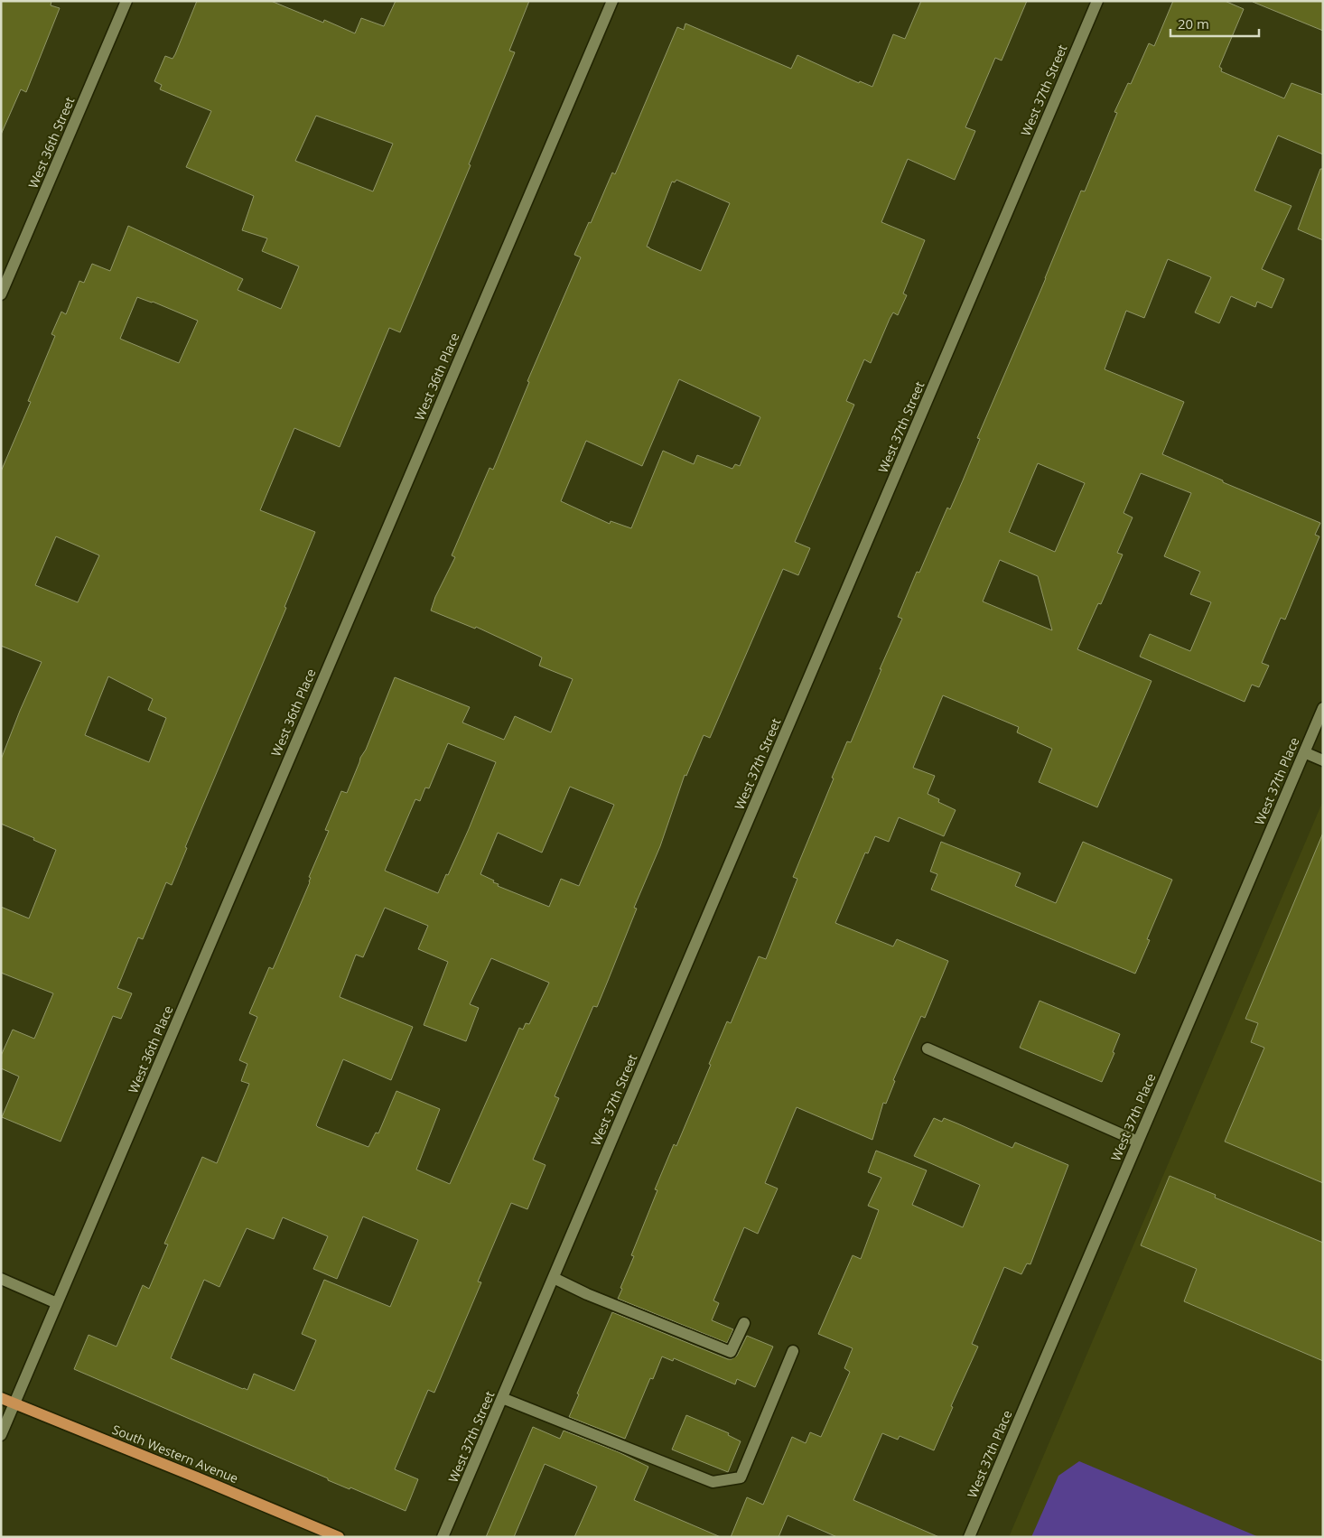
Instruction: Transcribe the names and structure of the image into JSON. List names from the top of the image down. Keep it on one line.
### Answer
{"streets":{"main road":["South Western Avenue"],"street":["West 37th Street","West 36th Street","West 36th Place","West 37th Place"]},"crossings":[["West 36th Place","South Western Avenue"]],"scale_bar":"20 m"}
